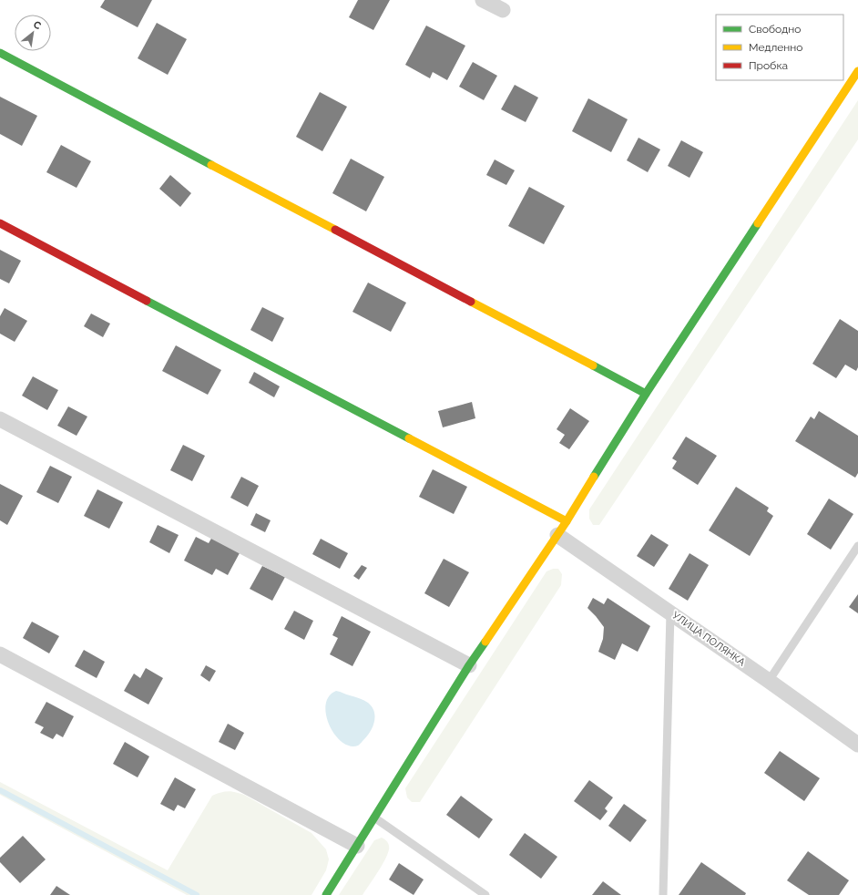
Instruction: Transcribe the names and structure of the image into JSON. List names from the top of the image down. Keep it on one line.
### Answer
{"streets":{"street":["УЛИЦА ПОЛЯНКА"]},"legend":["Свободно","Медленно","Пробка"],"north":"top right"}
